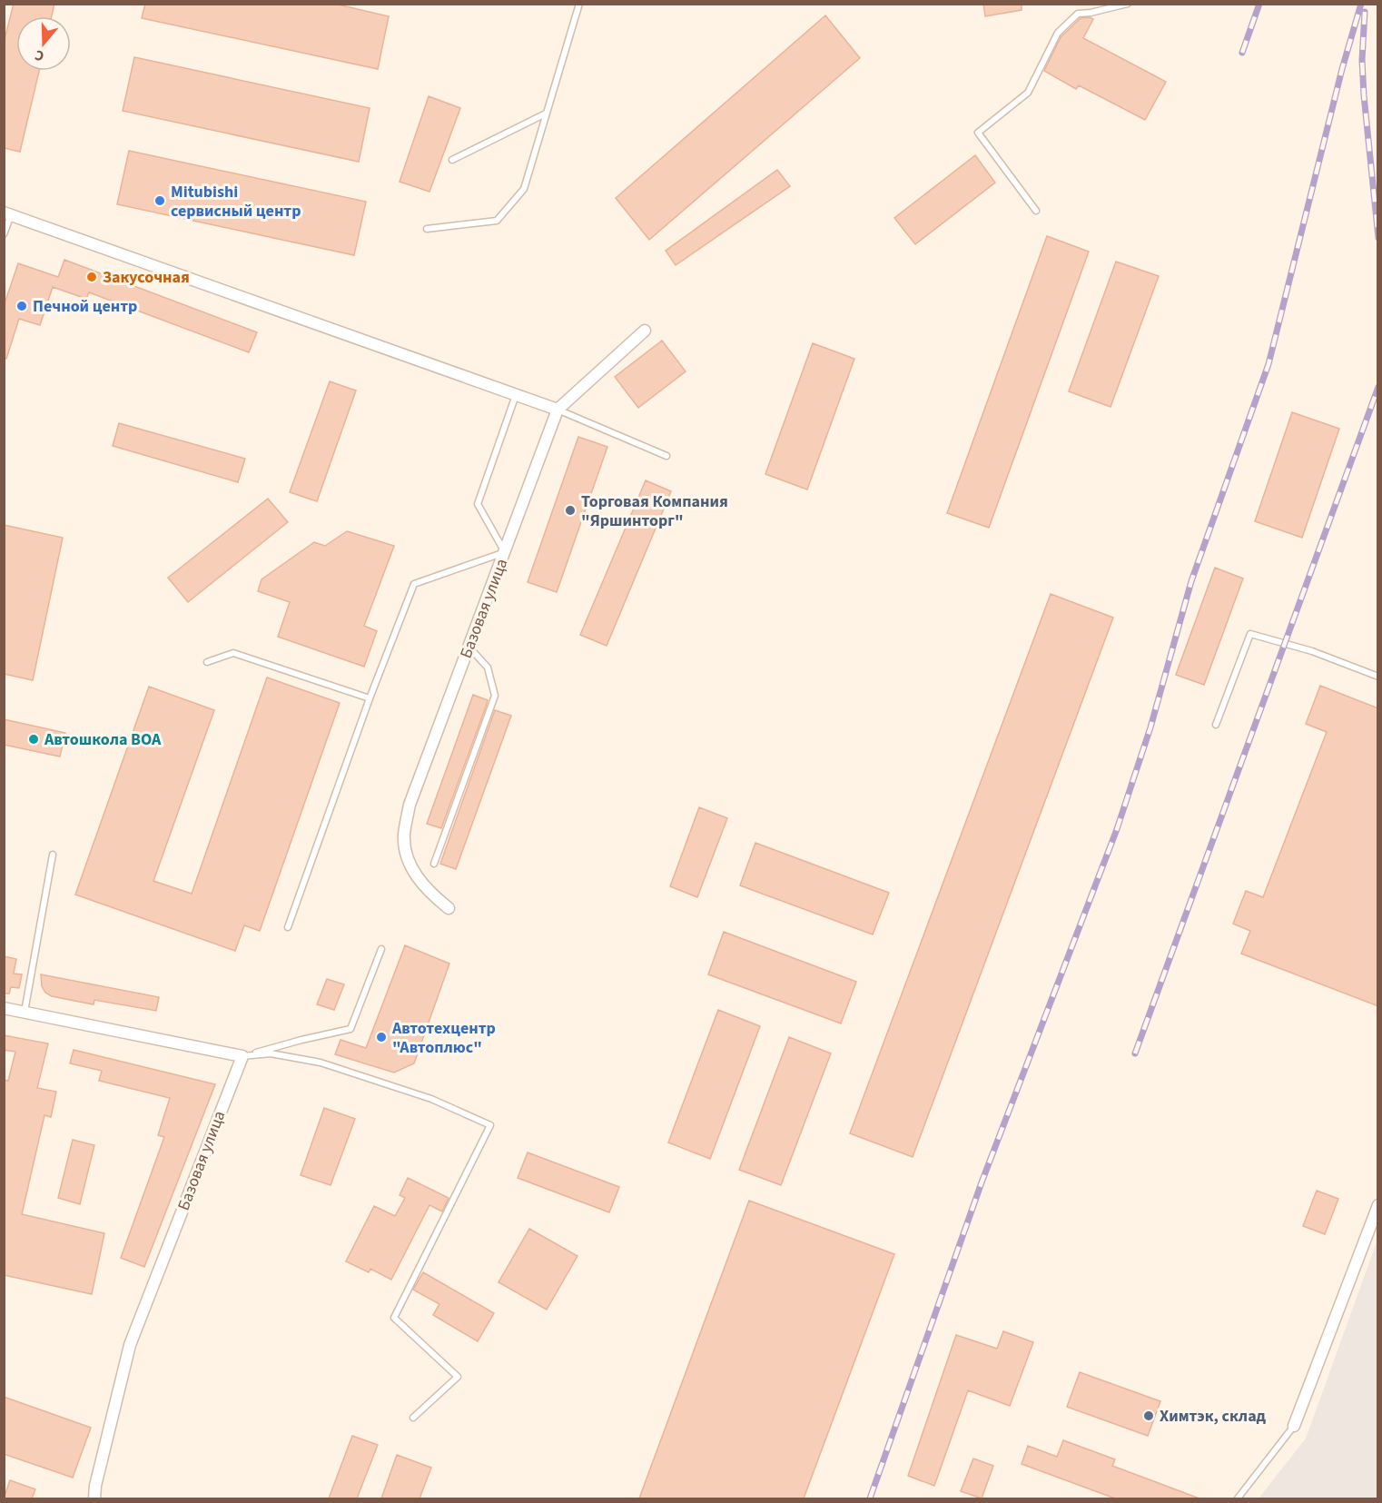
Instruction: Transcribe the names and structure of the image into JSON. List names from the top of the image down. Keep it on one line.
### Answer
{"streets":{"street":["Базовая улица"]},"places":["Mitubishi сервисный центр","Закусочная","Печной центр","Торговая Компания \"Яршинторг\"","Автошкола ВОА","Автотехцентр \"Автоплюс\"","Химтэк, склад"],"north":"bottom"}
